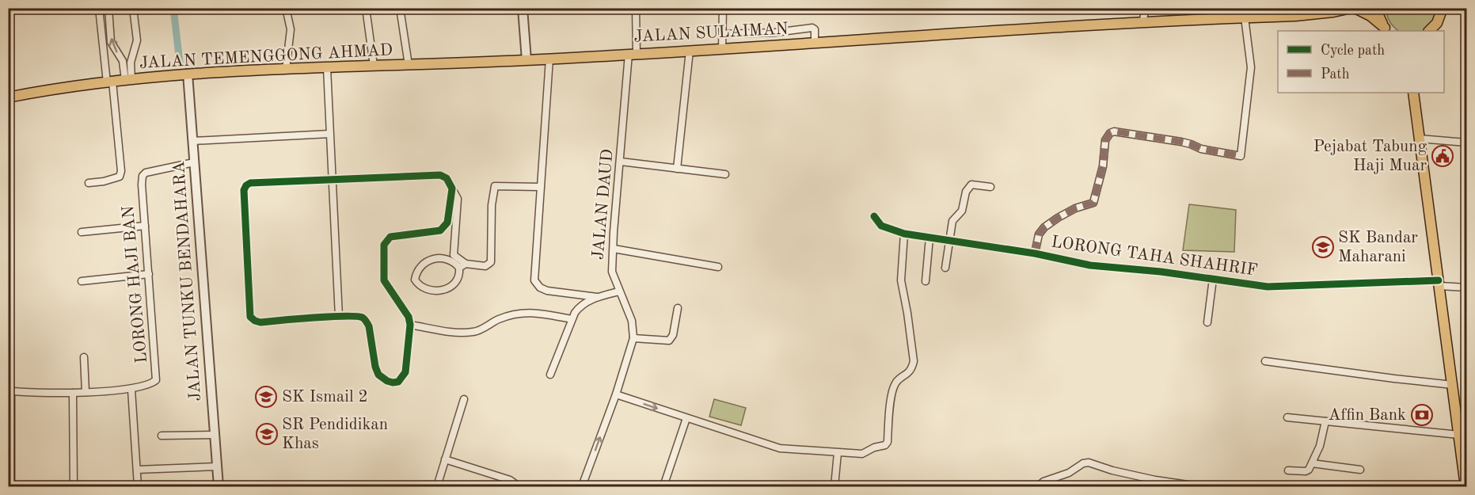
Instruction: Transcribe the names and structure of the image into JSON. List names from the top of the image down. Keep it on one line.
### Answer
{"streets":{"main road":["JALAN SULAIMAN","JALAN TEMENGGONG AHMAD"],"street":["JALAN DAUD","LORONG TAHA SHAHRIF","JALAN TUNKU BENDAHARA","LORONG HAJI BAN"]},"crossings":[["JALAN SULAIMAN","JALAN TEMENGGONG AHMAD"],["JALAN SULAIMAN","JALAN DAUD"],["JALAN TEMENGGONG AHMAD","JALAN TUNKU BENDAHARA"],["JALAN TUNKU BENDAHARA","LORONG HAJI BAN"]],"places":{"public building":["Pejabat Tabung Haji Muar"],"school or university":["SK Bandar Maharani","SK Ismail 2","SR Pendidikan Khas"],"bank":["Affin Bank"]},"legend":["Cycle path","Path"]}
